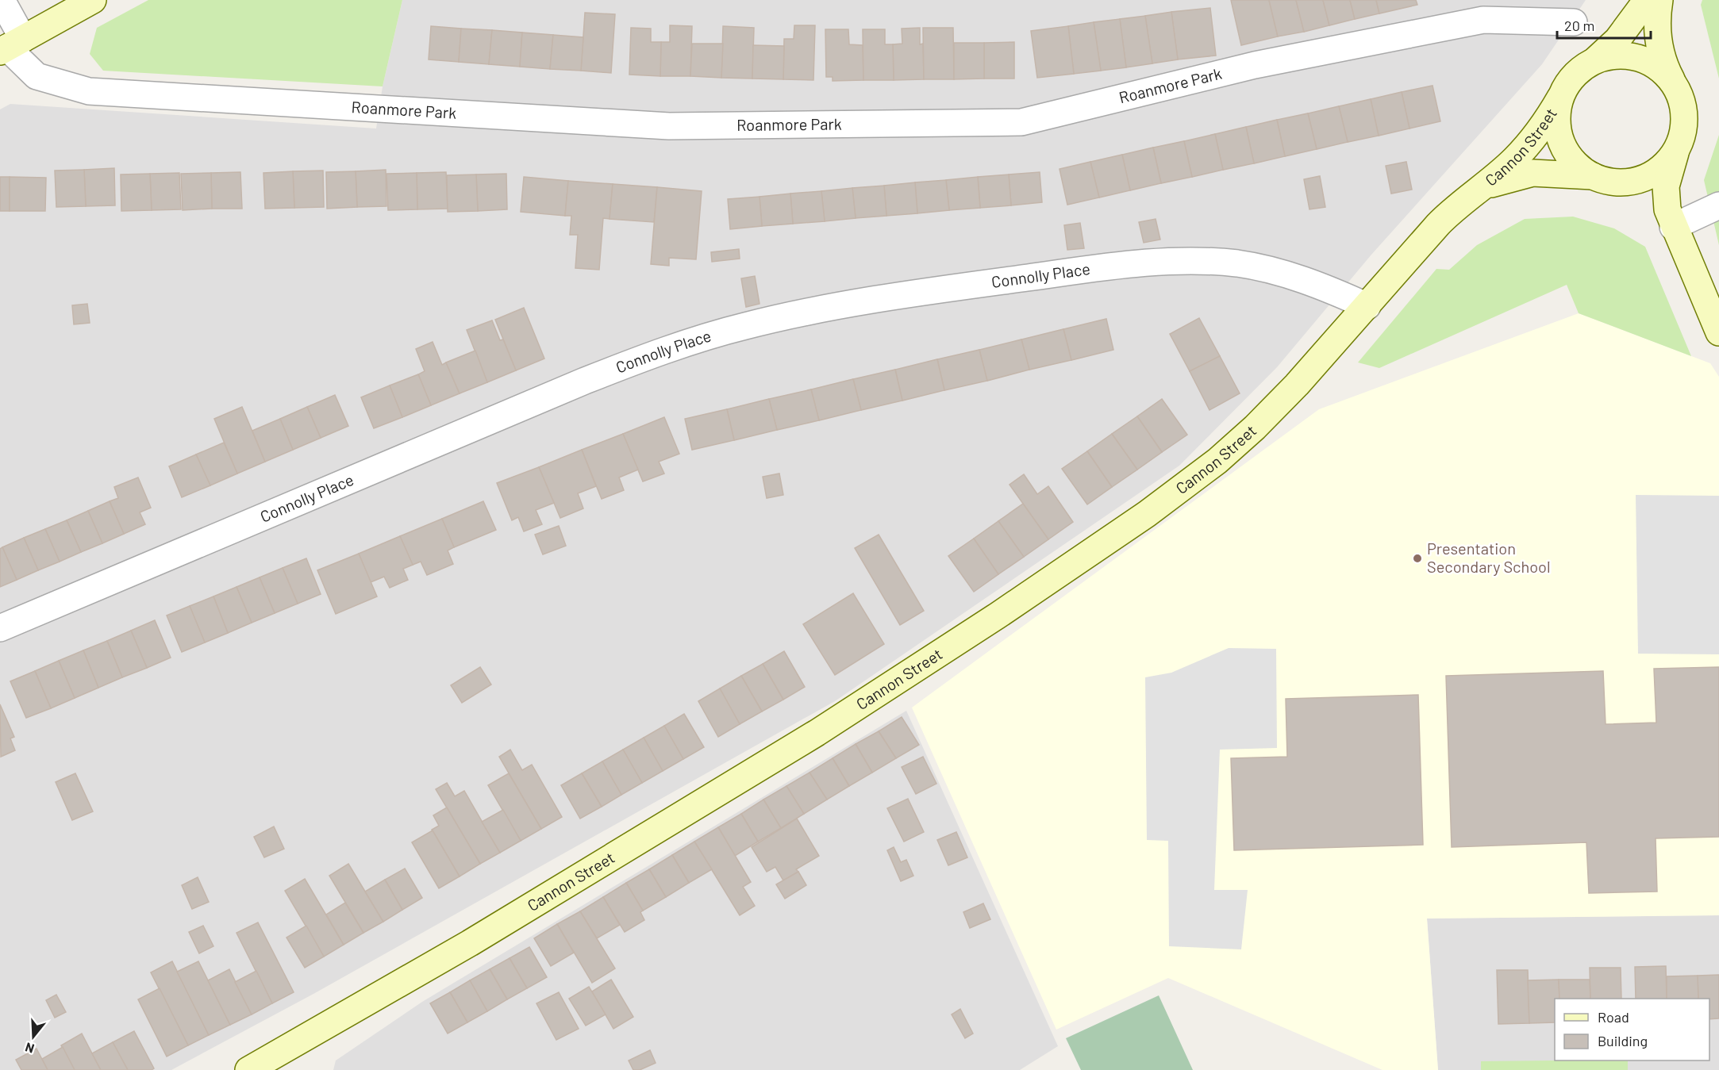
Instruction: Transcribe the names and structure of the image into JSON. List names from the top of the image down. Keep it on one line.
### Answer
{"streets":{"main road":["Cannon Street"],"street":["Roanmore Park","Connolly Place"]},"crossings":[["Cannon Street","Connolly Place"]],"places":["Presentation Secondary School"],"legend":["Road","Building"],"scale_bar":"20 m","north":"bottom"}
